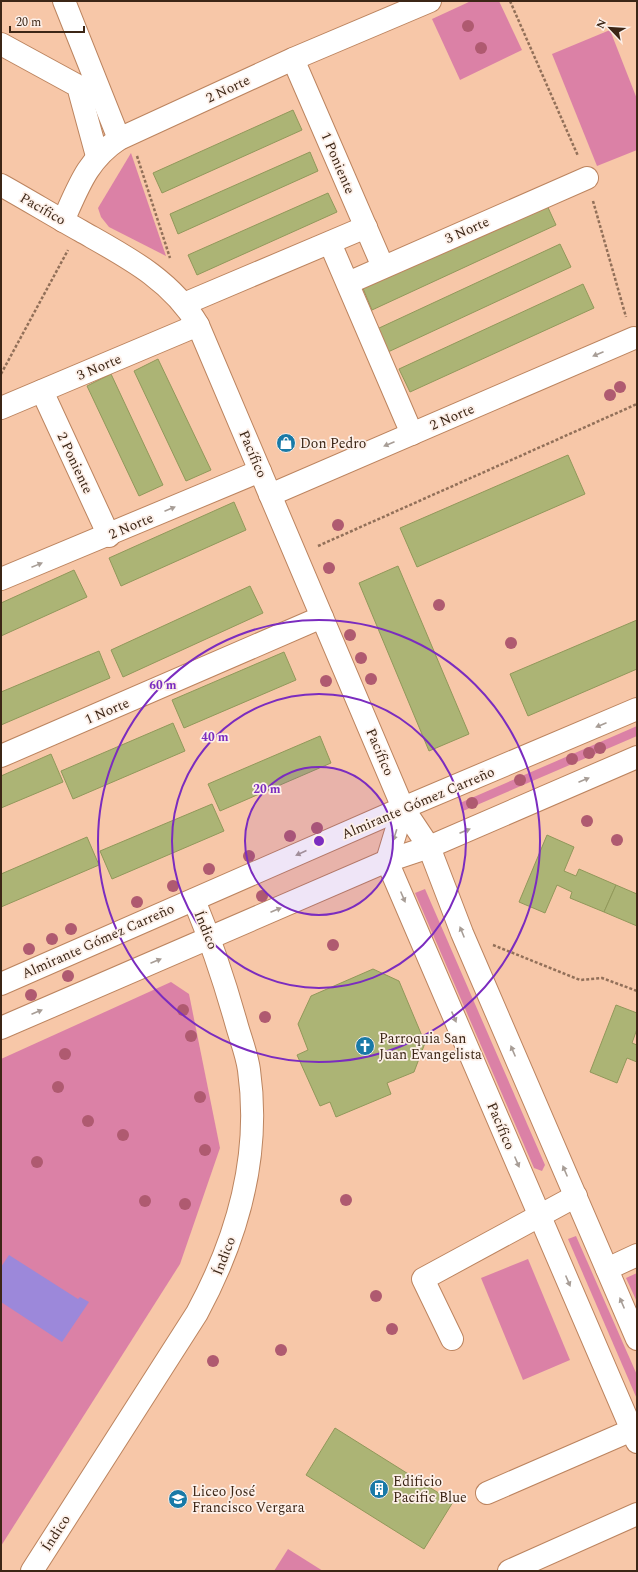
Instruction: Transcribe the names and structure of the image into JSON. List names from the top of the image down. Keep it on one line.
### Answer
{"streets":{"street":["2 Norte","1 Poniente","Pacífico","3 Norte","2 Poniente","1 Norte","Almirante Gómez Carreño","Índico"]},"crossings":[["2 Norte","1 Poniente"],["2 Norte","Pacífico"],["2 Norte","2 Poniente"],["1 Poniente","3 Norte"],["Pacífico","3 Norte"],["Pacífico","1 Norte"],["Pacífico","Almirante Gómez Carreño"],["3 Norte","2 Poniente"],["Almirante Gómez Carreño","Índico"]],"places":{"shop":["Don Pedro"],"church":["Parroquia San Juan Evangelista"],"building":["Edificio Pacific Blue"],"school or university":["Liceo José Francisco Vergara"]},"scale_bar":"20 m","north":"top left","rings":["60 m","40 m","20 m"]}
